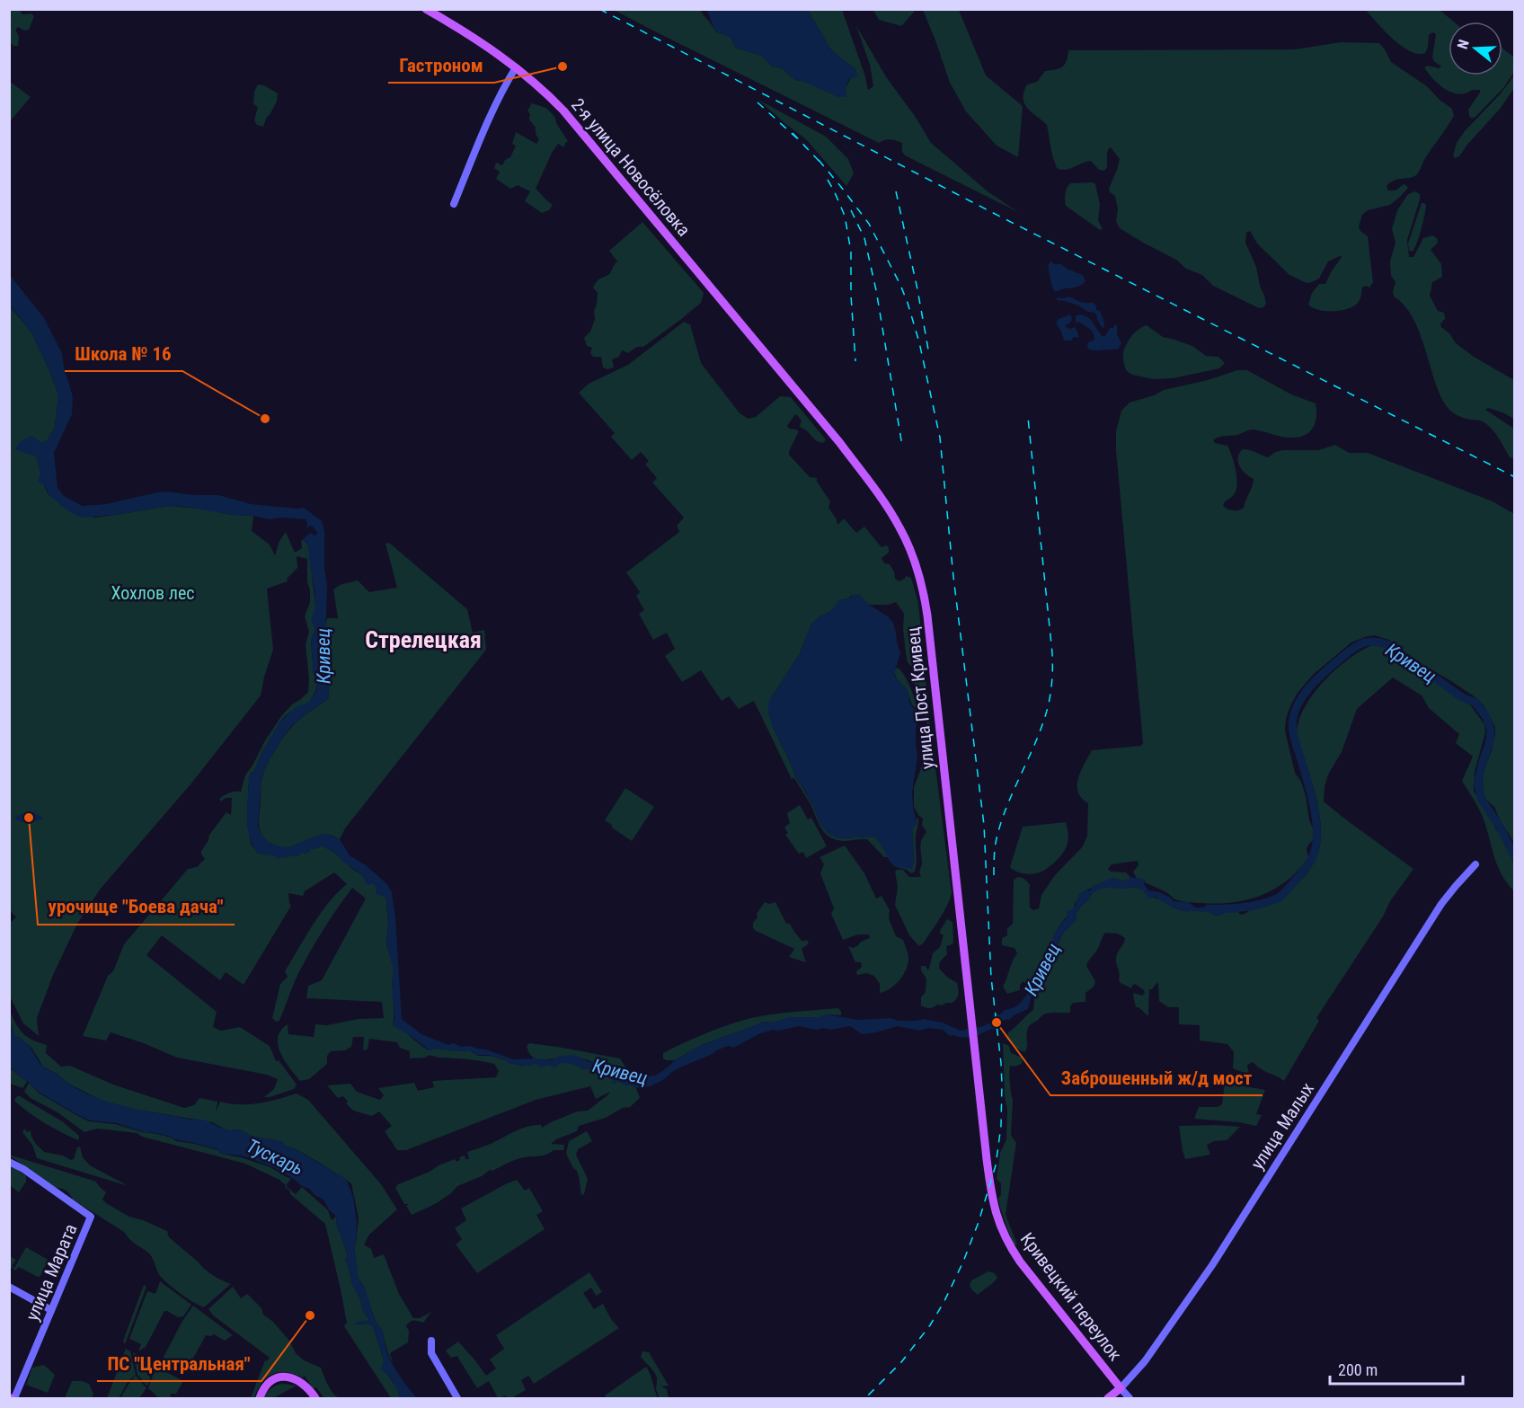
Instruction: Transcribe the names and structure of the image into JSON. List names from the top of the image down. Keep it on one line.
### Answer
{"streets":{"main road":["2-я улица Новосёловка","улица Пост Кривец","улица Малых","Кривецкий переулок"],"street":["улица Марата"]},"crossings":[["2-я улица Новосёловка","улица Пост Кривец"],["улица Пост Кривец","Кривецкий переулок"],["улица Малых","Кривецкий переулок"]],"districts":["Стрелецкая"],"water":["Кривец","Тускарь"],"parks":["Хохлов лес"],"places":["Гастроном","Школа № 16","урочище \"Боева дача\"","Заброшенный ж/д мост","ПС \"Центральная\""],"scale_bar":"200 m","north":"left"}
